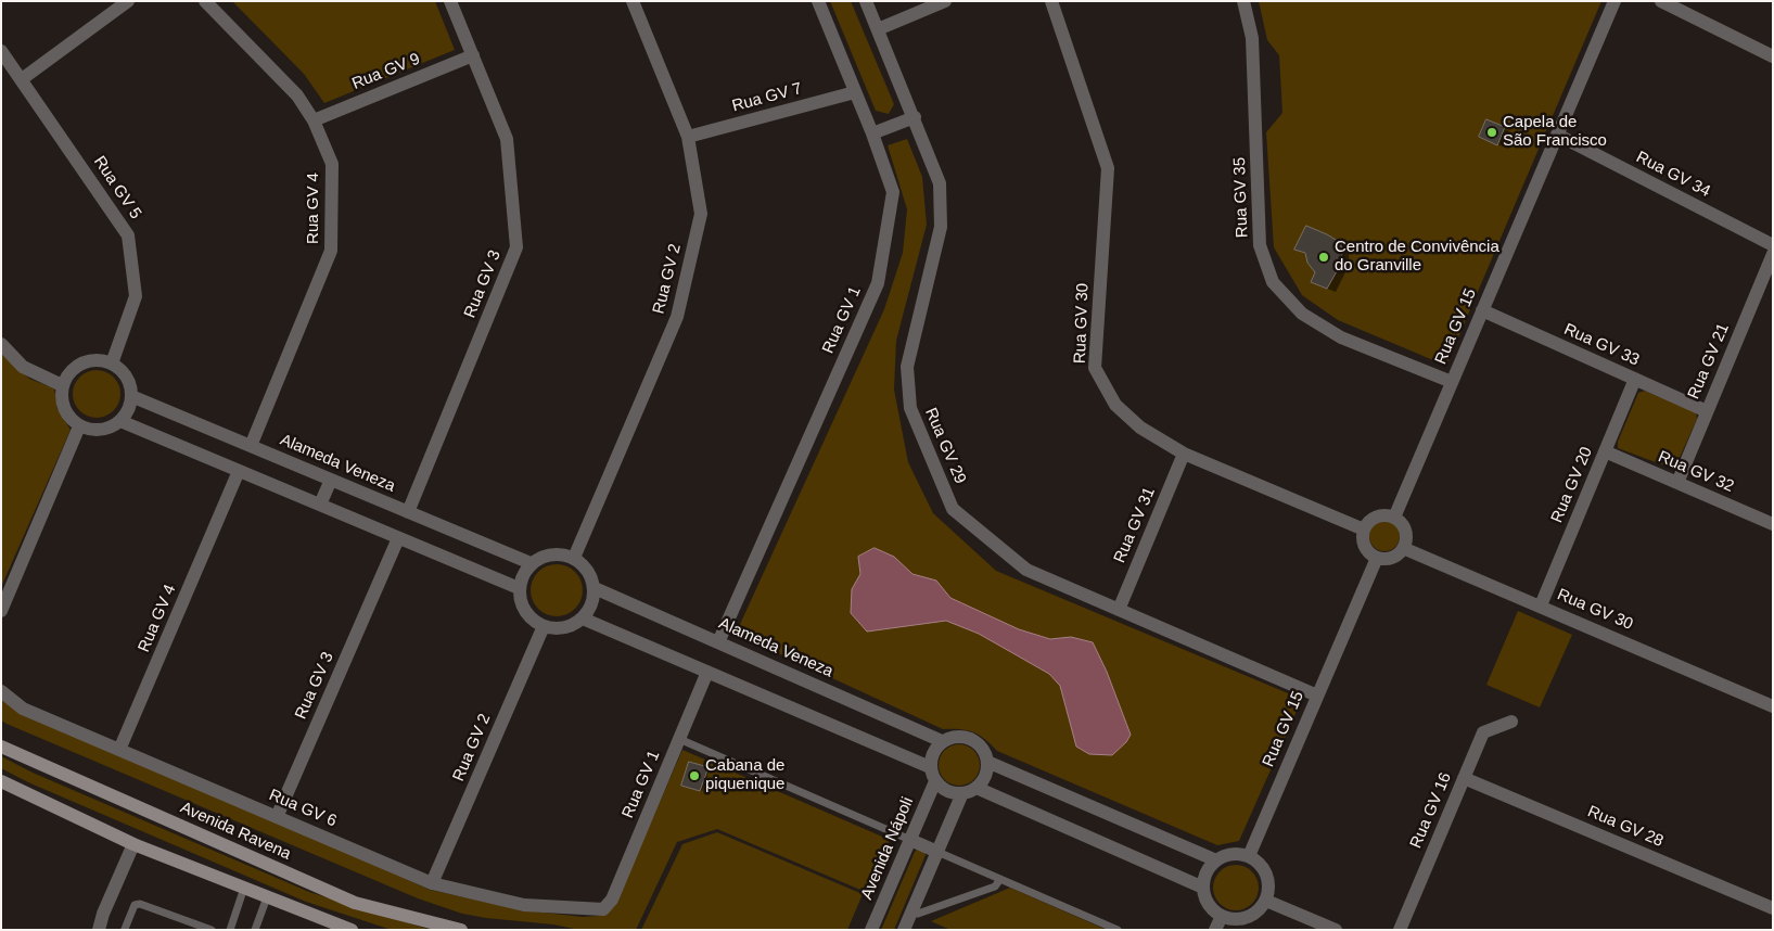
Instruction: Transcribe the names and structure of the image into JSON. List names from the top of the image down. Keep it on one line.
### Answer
{"streets":{"street":["Rua GV 9","Rua GV 7","Rua GV 34","Rua GV 5","Rua GV 35","Rua GV 4","Rua GV 2","Rua GV 3","Rua GV 1","Rua GV 30","Rua GV 15","Rua GV 33","Rua GV 21","Rua GV 29","Alameda Veneza","Rua GV 32","Rua GV 20","Rua GV 31","Rua GV 6","Rua GV 16","Rua GV 28","Avenida Ravena","Avenida Nápoli"]},"crossings":[["Rua GV 9","Rua GV 4"],["Rua GV 9","Rua GV 3"],["Rua GV 7","Rua GV 2"],["Rua GV 7","Rua GV 1"],["Rua GV 34","Rua GV 15"],["Rua GV 5","Alameda Veneza"],["Rua GV 35","Rua GV 15"],["Rua GV 4","Alameda Veneza"],["Rua GV 4","Rua GV 6"],["Rua GV 2","Alameda Veneza"],["Rua GV 2","Rua GV 6"],["Rua GV 3","Alameda Veneza"],["Rua GV 3","Rua GV 6"],["Rua GV 1","Alameda Veneza"],["Rua GV 1","Rua GV 6"],["Rua GV 30","Rua GV 15"],["Rua GV 30","Rua GV 20"],["Rua GV 30","Rua GV 31"],["Rua GV 15","Rua GV 33"],["Rua GV 15","Rua GV 29"],["Rua GV 33","Rua GV 21"],["Rua GV 33","Rua GV 20"],["Rua GV 21","Rua GV 32"],["Rua GV 29","Rua GV 31"],["Alameda Veneza","Avenida Nápoli"],["Rua GV 32","Rua GV 20"],["Rua GV 16","Rua GV 28"]],"places":["Capela de São Francisco","Centro de Convivência do Granville","Cabana de piquenique"]}
